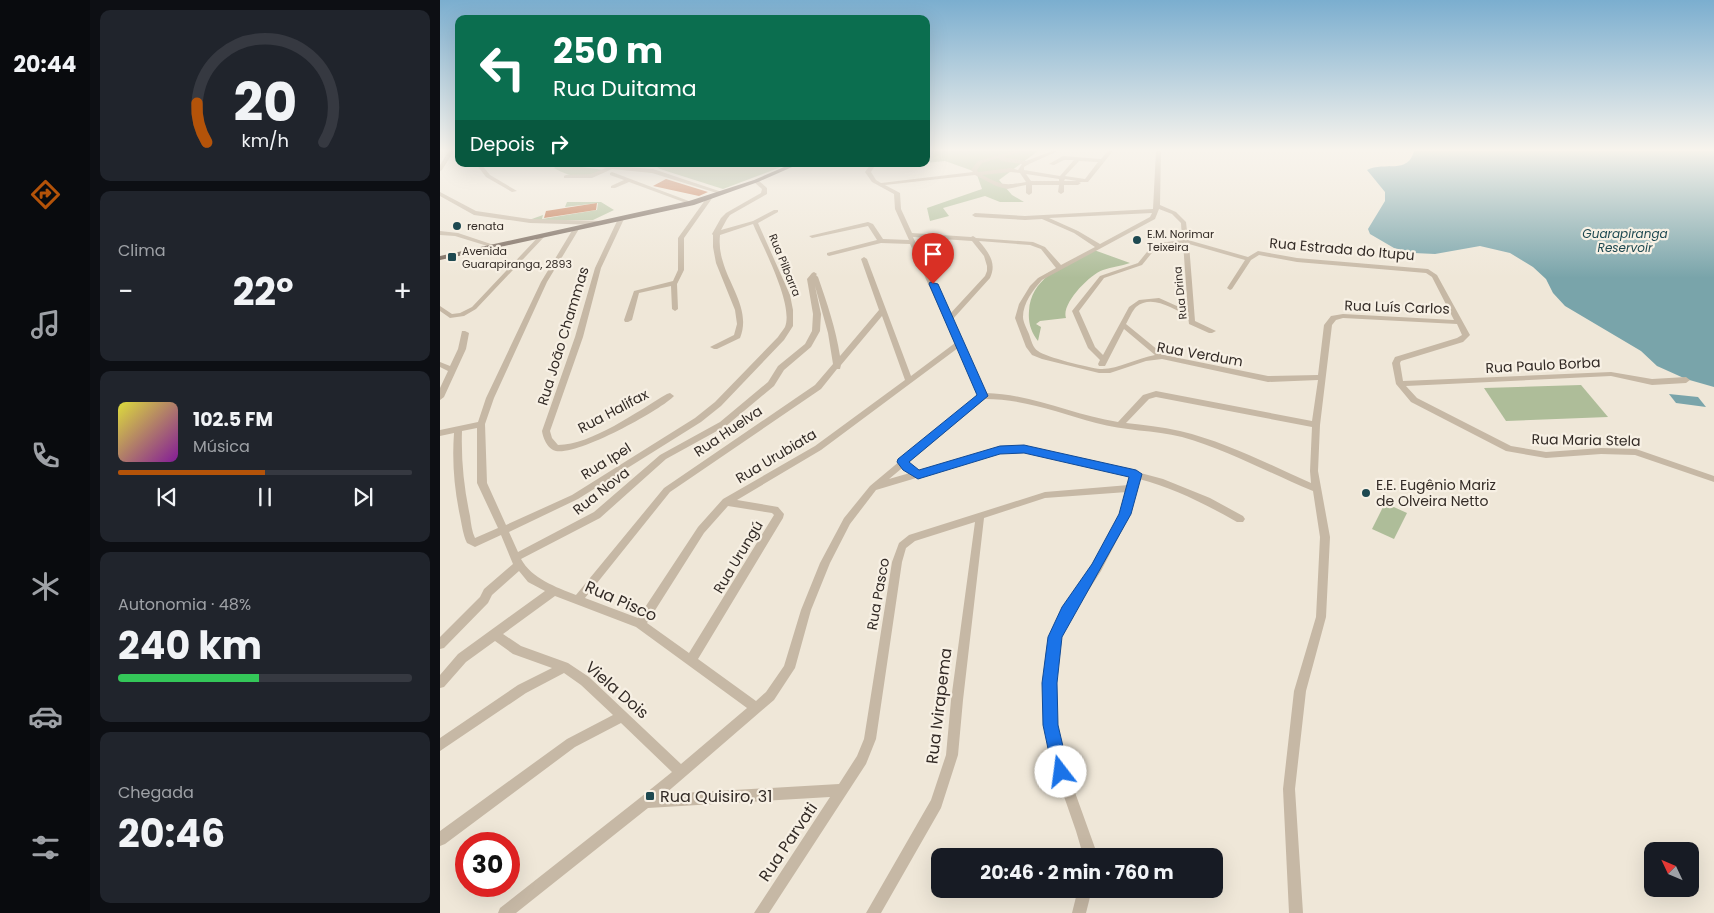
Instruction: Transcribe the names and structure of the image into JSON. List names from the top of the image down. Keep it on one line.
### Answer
{"streets":{"street":["Rua Estrada do Itupu","Rua Pilbarra","Rua Drina","Rua Luís Carlos","Rua João Chammas","Rua Verdum","Rua Paulo Borba","Rua Halifax","Rua Huelva","Rua Maria Stela","Rua Urubiata","Rua Ipel","Rua Nova","Rua Urungú","Rua Pasco","Rua Pisco","Viela Dois","Rua Ivirapema","Rua Parvati"]},"crossings":[["Rua Estrada do Itupu","Rua Luís Carlos"],["Rua Pilbarra","Rua Ipel"],["Rua Drina","Rua Verdum"],["Rua Luís Carlos","Rua Verdum"],["Rua João Chammas","Rua Halifax"],["Rua Paulo Borba","Rua Maria Stela"],["Rua Huelva","Rua Nova"],["Rua Huelva","Rua Pisco"],["Rua Urubiata","Rua Urungú"],["Rua Urubiata","Rua Pisco"],["Rua Ipel","Rua Pisco"],["Rua Nova","Rua Pisco"],["Rua Urungú","Rua Pisco"],["Rua Pasco","Rua Ivirapema"],["Rua Pasco","Rua Parvati"]],"water":["Guarapiranga Reservoir"],"places":{"other":["renata","E.M. Norimar Teixeira","E.E. Eugênio Mariz de Olveira Netto"],"transit":["Avenida Guarapiranga, 2893","Rua Quisiro, 31"]},"north":"top left","page":{"tabs":"20:44","turn":["250 m","Rua Duitama"],"then":"Depois","tile":["Clima",["Autonomia · 48%","240 km"],["Chegada","20:46"]],"heat":["−","22°","+"],"song":["102.5 FM","Música"],"limit":"30","trip":"20:46 · 2 min · 760 m","gauge":["20","km/h"]}}
